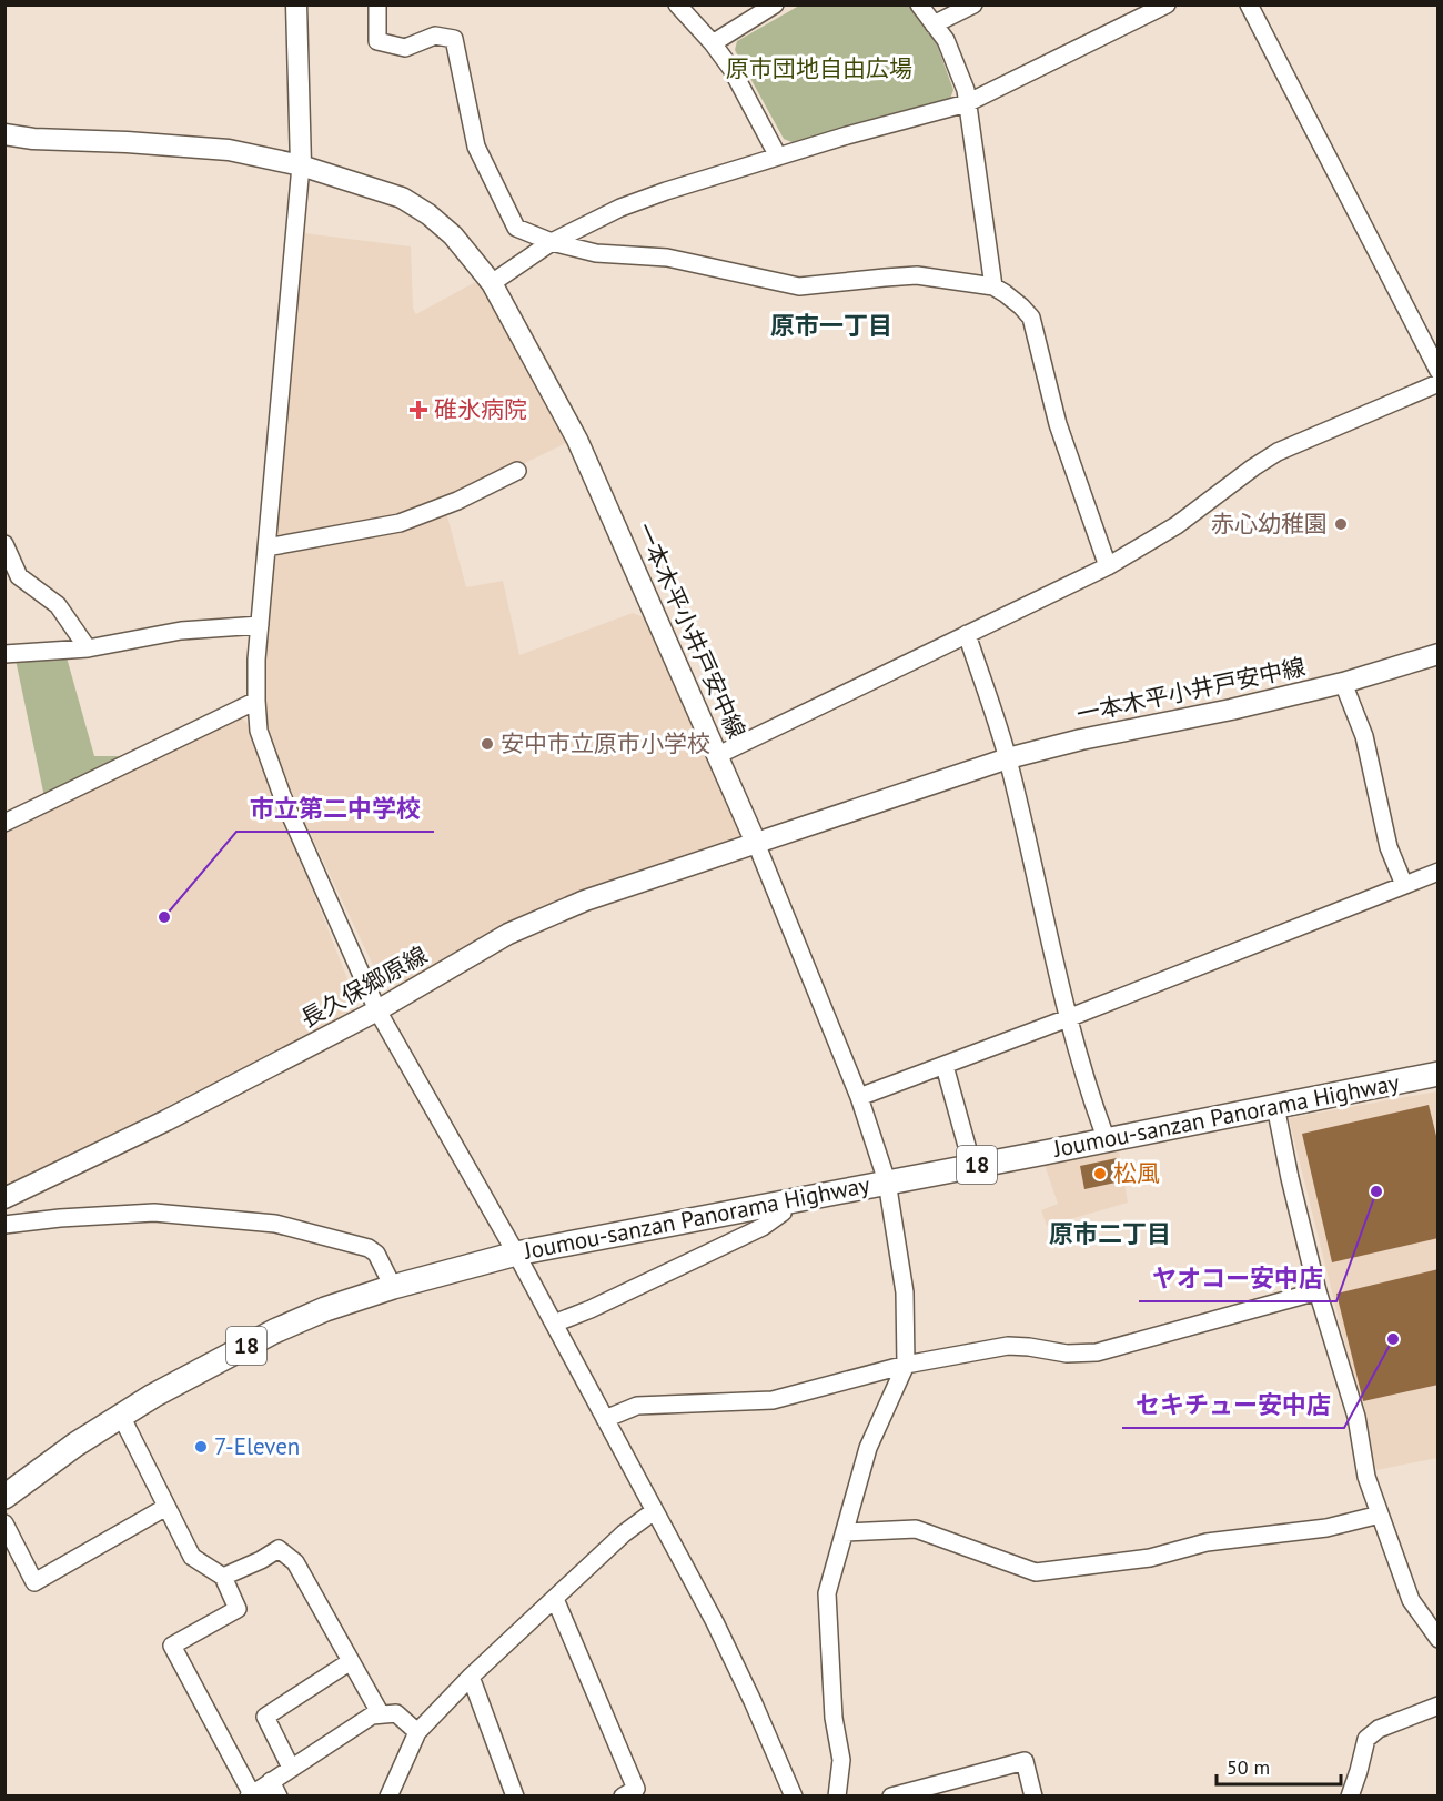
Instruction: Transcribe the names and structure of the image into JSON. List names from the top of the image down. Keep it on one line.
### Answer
{"streets":{"highway":["Joumou-sanzan Panorama Highway","18"],"main road":["一本木平小井戸安中線","長久保郷原線"]},"crossings":[["一本木平小井戸安中線","長久保郷原線"]],"districts":["原市一丁目","原市二丁目"],"parks":["原市団地自由広場"],"places":{"health":["碓氷病院"],"other":["赤心幼稚園","安中市立原市小学校","市立第二中学校","松風","ヤオコー安中店","セキチュー安中店","7-Eleven"]},"scale_bar":"50 m"}
